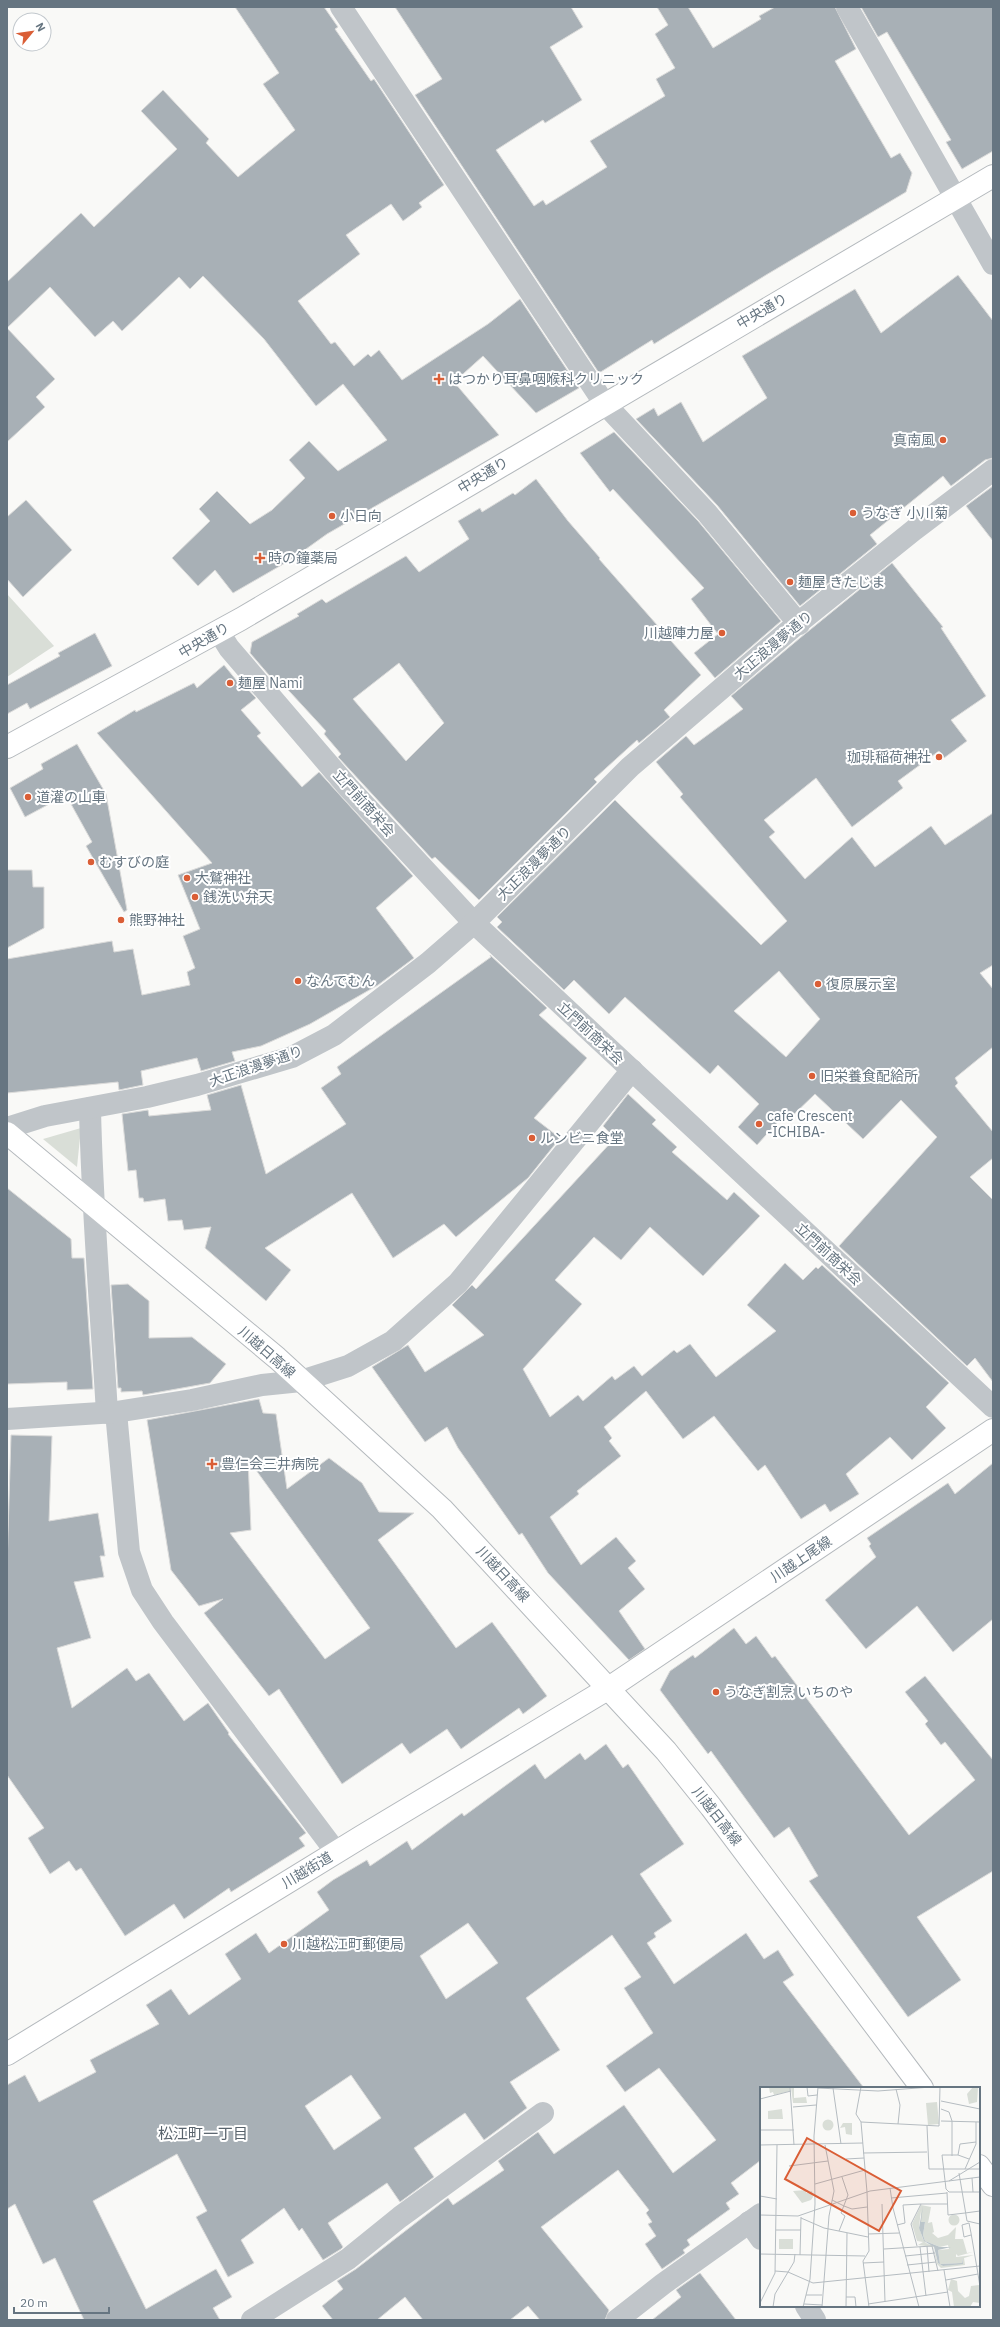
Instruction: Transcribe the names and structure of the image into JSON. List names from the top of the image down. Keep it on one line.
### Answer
{"streets":{"main road":["中央通り","川越日高線","川越上尾線","川越街道"],"street":["大正浪漫夢通り","立門前商栄会"]},"crossings":[["中央通り","立門前商栄会"],["大正浪漫夢通り","立門前商栄会"],["川越日高線","川越上尾線"],["川越日高線","川越街道"],["川越上尾線","川越街道"]],"districts":["松江町一丁目"],"places":{"health":["はつかり耳鼻咽喉科クリニック","時の鐘薬局","豊仁会三井病院"],"other":["真南風","うなぎ 小川菊","小日向","麺屋 きたじま","川越陣力屋","麺屋 Nami","珈琲稲荷神社","道灌の山車","むすびの庭","大鷲神社","銭洗い弁天","熊野神社","なんでむん","復原展示室","旧栄養食配給所","cafe Crescent -ICHIBA-","ルンビニ食堂","うなぎ割烹 いちのや","川越松江町郵便局"]},"scale_bar":"20 m","north":"top right"}
